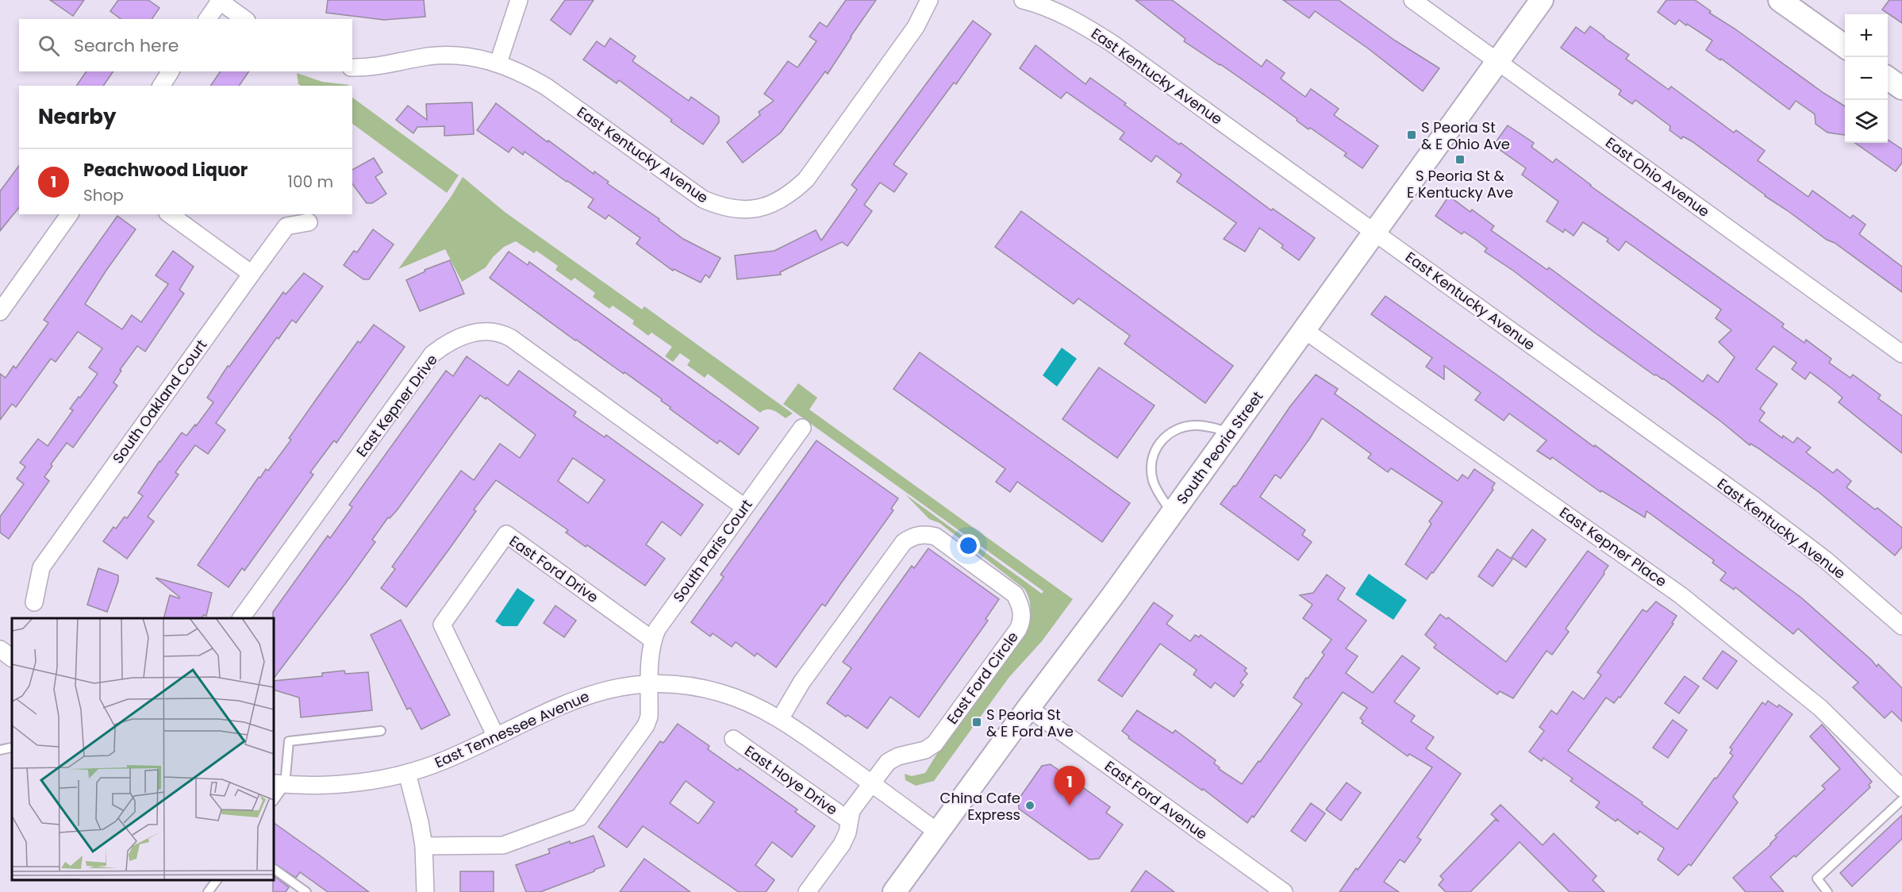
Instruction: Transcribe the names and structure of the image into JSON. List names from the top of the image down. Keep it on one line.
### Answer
{"streets":{"main road":["South Peoria Street"],"street":["East Kentucky Avenue","East Ohio Avenue","South Oakland Court","East Kepner Drive","East Kepner Place","South Paris Court","East Ford Drive","East Ford Circle","East Tennessee Avenue","East Hoye Drive","East Ford Avenue"]},"crossings":[["East Kentucky Avenue","South Peoria Street"],["East Ohio Avenue","South Peoria Street"],["East Kepner Drive","South Paris Court"],["South Peoria Street","East Kepner Place"],["South Peoria Street","East Tennessee Avenue"],["South Peoria Street","East Ford Avenue"],["South Paris Court","East Ford Drive"],["South Paris Court","East Tennessee Avenue"],["East Ford Drive","East Tennessee Avenue"],["East Ford Circle","East Tennessee Avenue"],["East Ford Circle","East Hoye Drive"],["East Tennessee Avenue","East Hoye Drive"]],"places":{"transit":["S Peoria St & E Ohio Ave","S Peoria St & E Kentucky Ave","S Peoria St & E Ford Ave"],"other":["China Cafe Express"]},"page":{"map_buttons":["+","−"],"search":"Search here","heading":"Nearby","list":[{"mark":"1","name":"Peachwood Liquor","note":"Shop","value":"100 m"}],"pins":"1"}}
